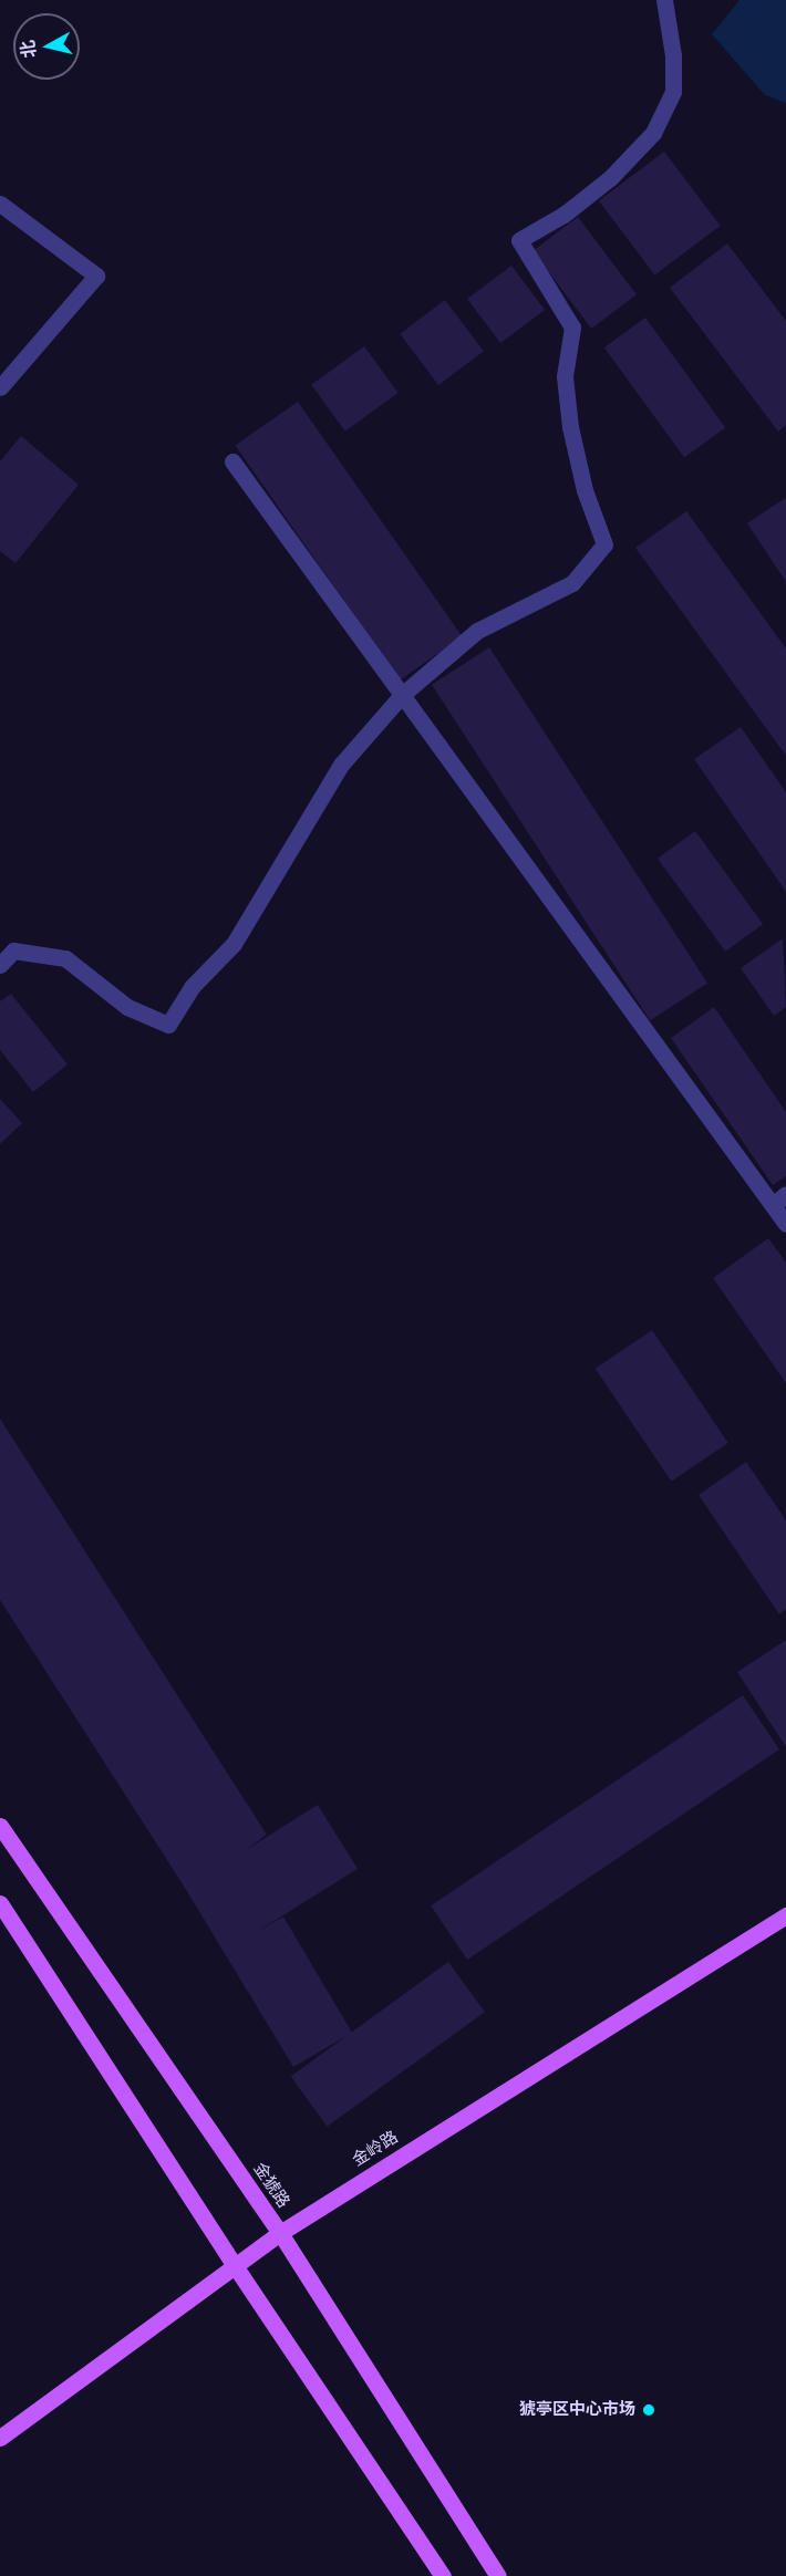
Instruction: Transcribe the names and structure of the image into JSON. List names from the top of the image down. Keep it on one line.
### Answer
{"streets":{"main road":["金岭路","金猇路"]},"crossings":[["金岭路","金猇路"]],"places":["猇亭区中心市场"],"north":"left"}
